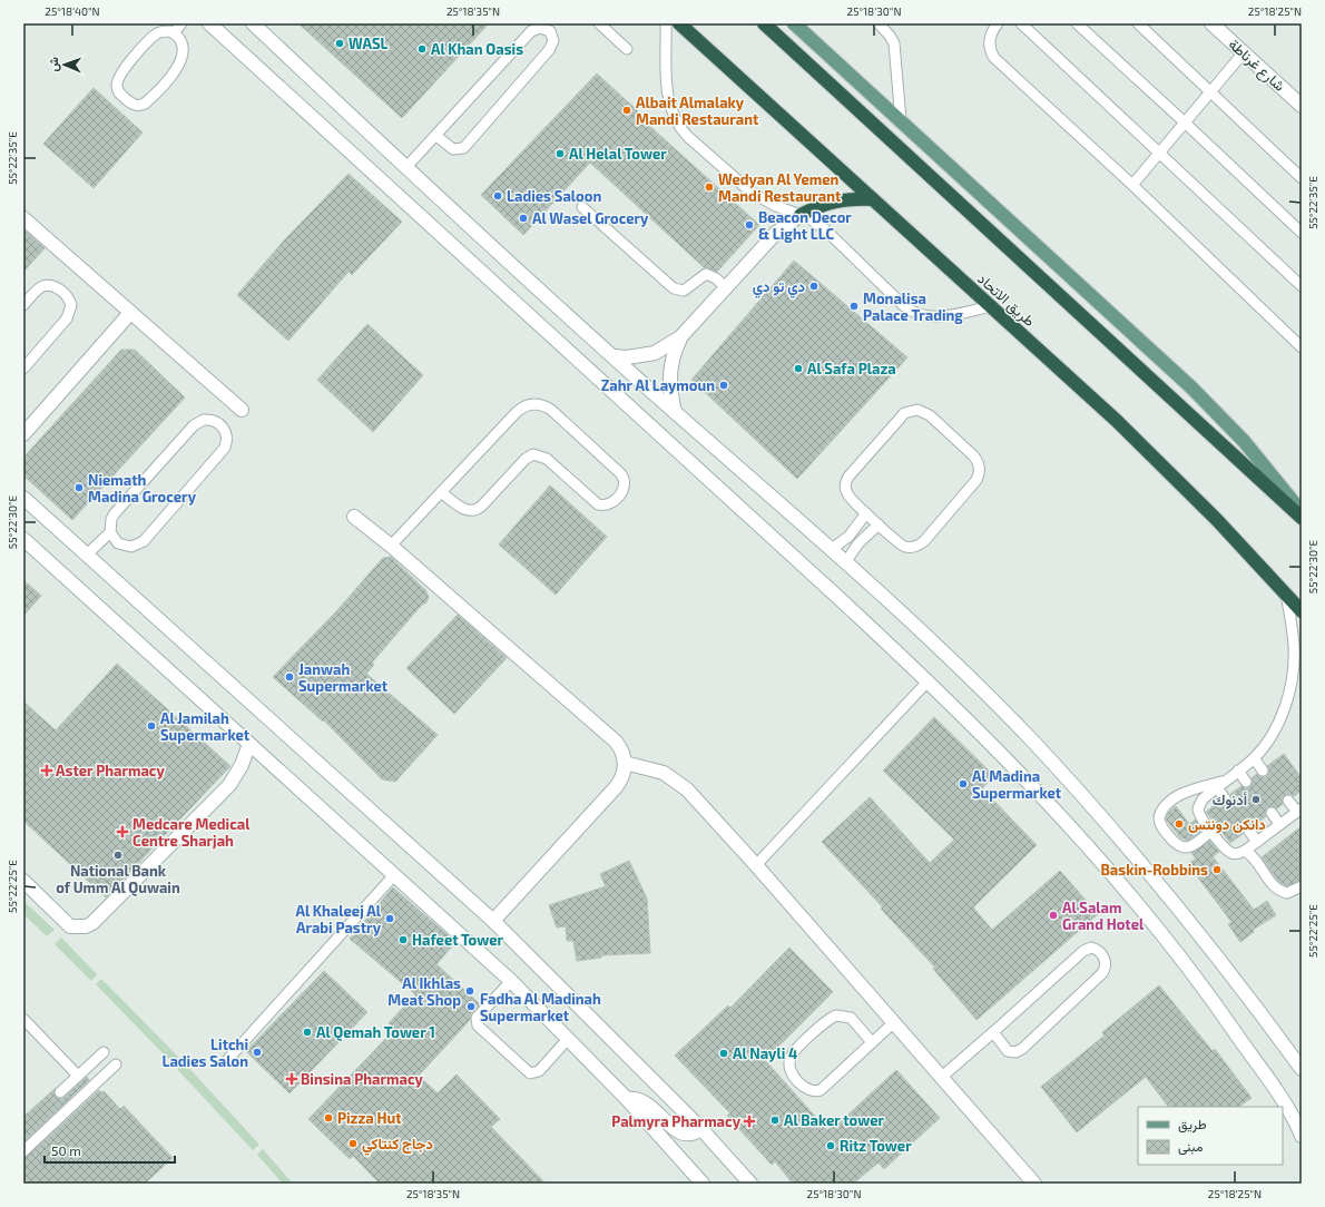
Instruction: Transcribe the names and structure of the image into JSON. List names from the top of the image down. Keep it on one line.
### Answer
{"streets":{"highway":["طريق الاتحاد"],"street":["شارع غرناطة"]},"places":{"other":["WASL","Al Khan Oasis","Albait Almalaky Mandi Restaurant","Al Helal Tower","Wedyan Al Yemen Mandi Restaurant","Ladies Saloon","Al Wasel Grocery","Beacon Decor & Light LLC","دي تو دي","Monalisa Palace Trading","Al Safa Plaza","Zahr Al Laymoun","Niemath Madina Grocery","Janwah Supermarket","Al Jamilah Supermarket","Al Madina Supermarket","أدنوك","دانكن دونتس","National Bank of Umm Al Quwain","Baskin-Robbins","Al Salam Grand Hotel","Al Khaleej Al Arabi Pastry","Hafeet Tower","Al Ikhlas Meat Shop","Fadha Al Madinah Supermarket","Al Qemah Tower 1","Litchi Ladies Salon","Al Nayli 4","Pizza Hut","Al Baker tower","دجاج كنتاكي","Ritz Tower"],"health":["Aster Pharmacy","Medcare Medical Centre Sharjah","Binsina Pharmacy","Palmyra Pharmacy"]},"legend":["طريق","مبنى"],"scale_bar":"50 m","north":"left","coordinates":["25°18'40\"N","25°18'35\"N","25°18'30\"N","25°18'25\"N","55°22'35\"E","55°22'30\"E","55°22'25\"E"]}
